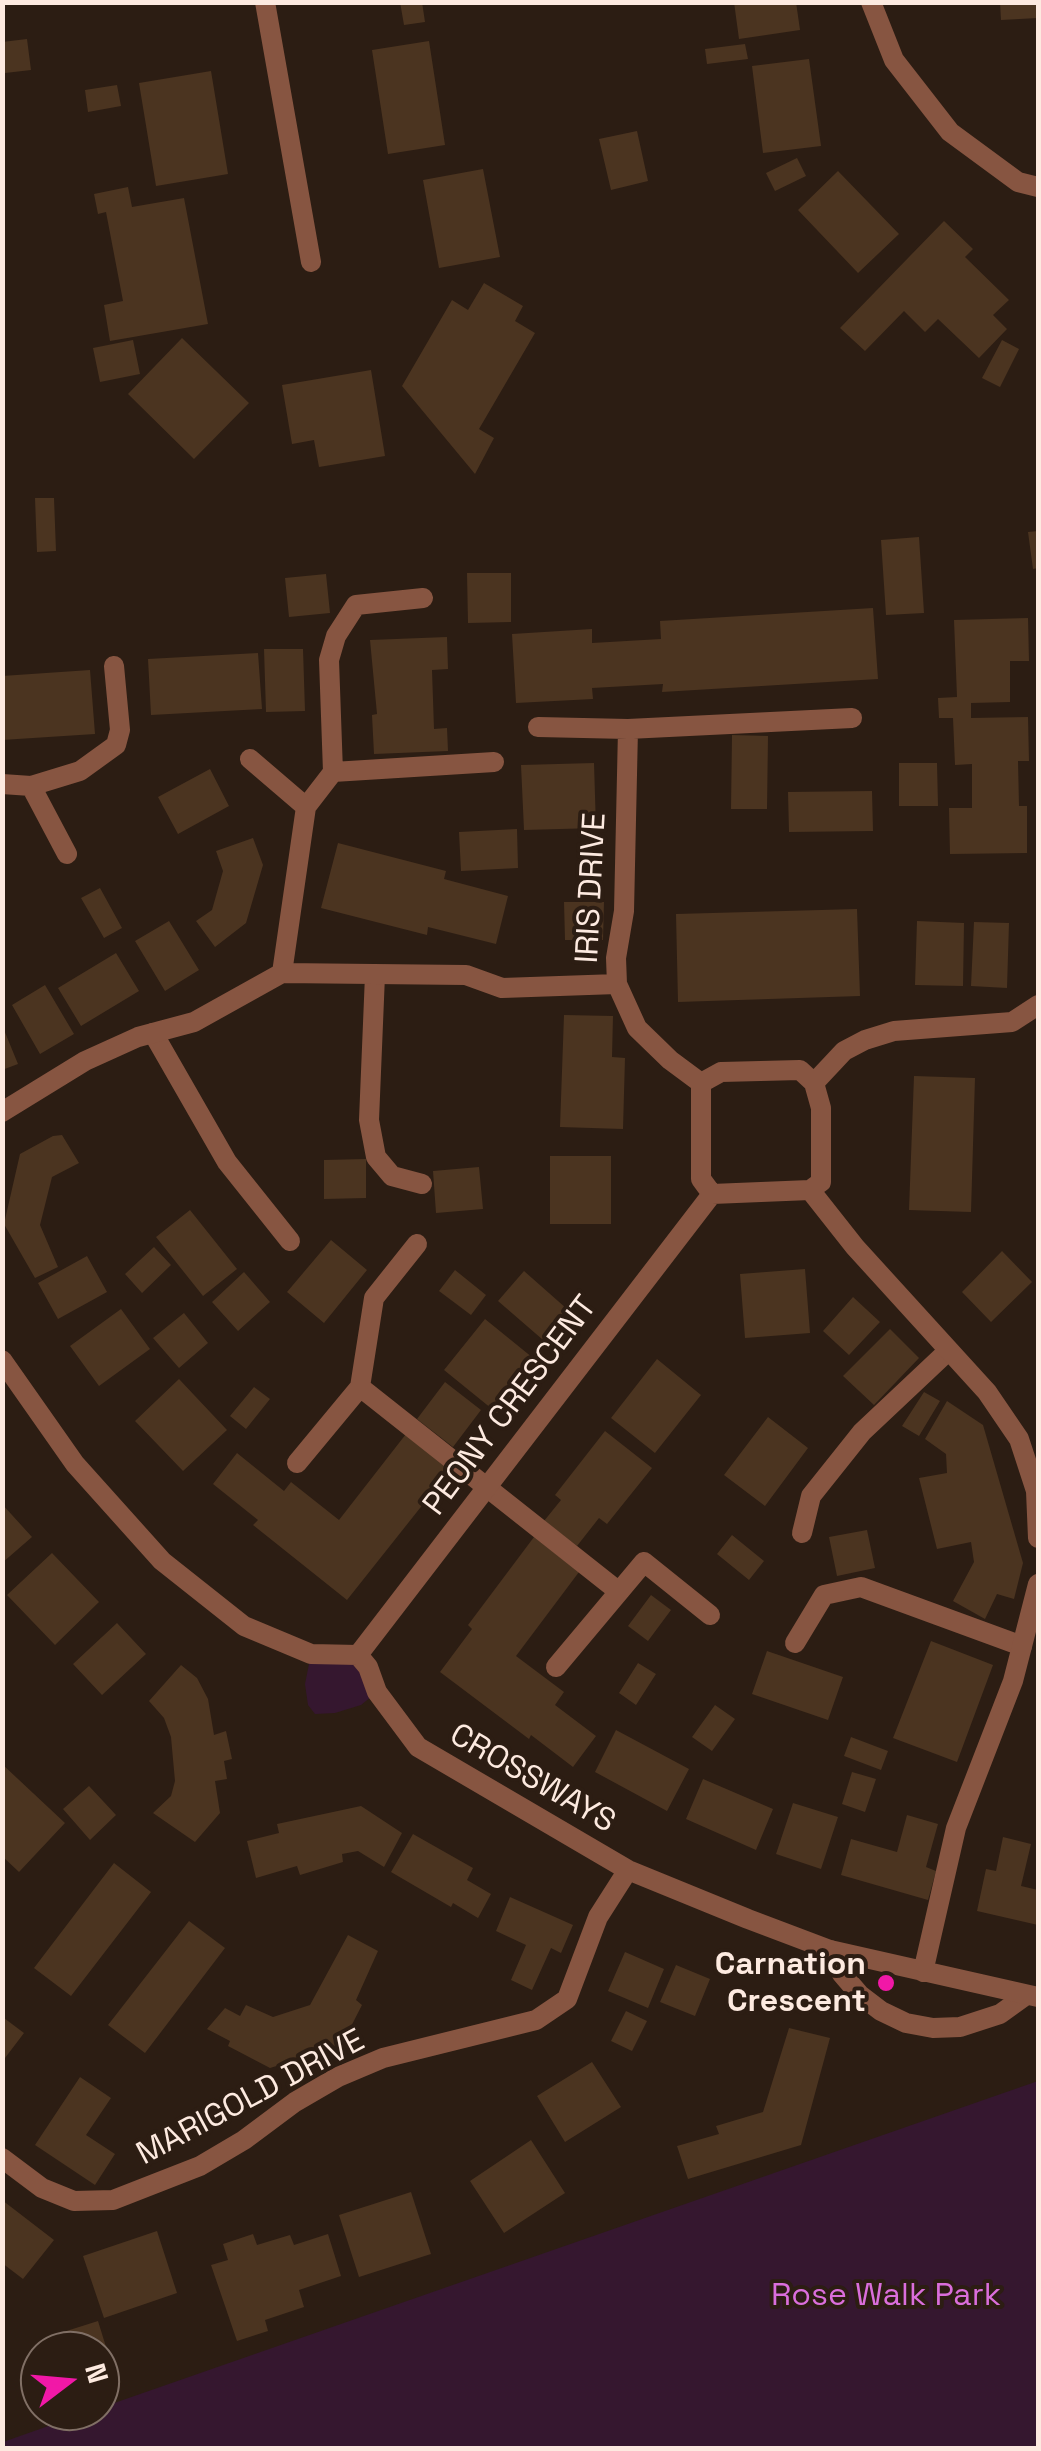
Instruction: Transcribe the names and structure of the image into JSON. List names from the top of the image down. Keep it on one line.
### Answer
{"streets":{"street":["IRIS DRIVE","PEONY CRESCENT","CROSSWAYS","MARIGOLD DRIVE"]},"crossings":[["IRIS DRIVE","PEONY CRESCENT"],["PEONY CRESCENT","CROSSWAYS"],["CROSSWAYS","MARIGOLD DRIVE"]],"parks":["Rose Walk Park"],"places":["Carnation Crescent"],"north":"right"}
